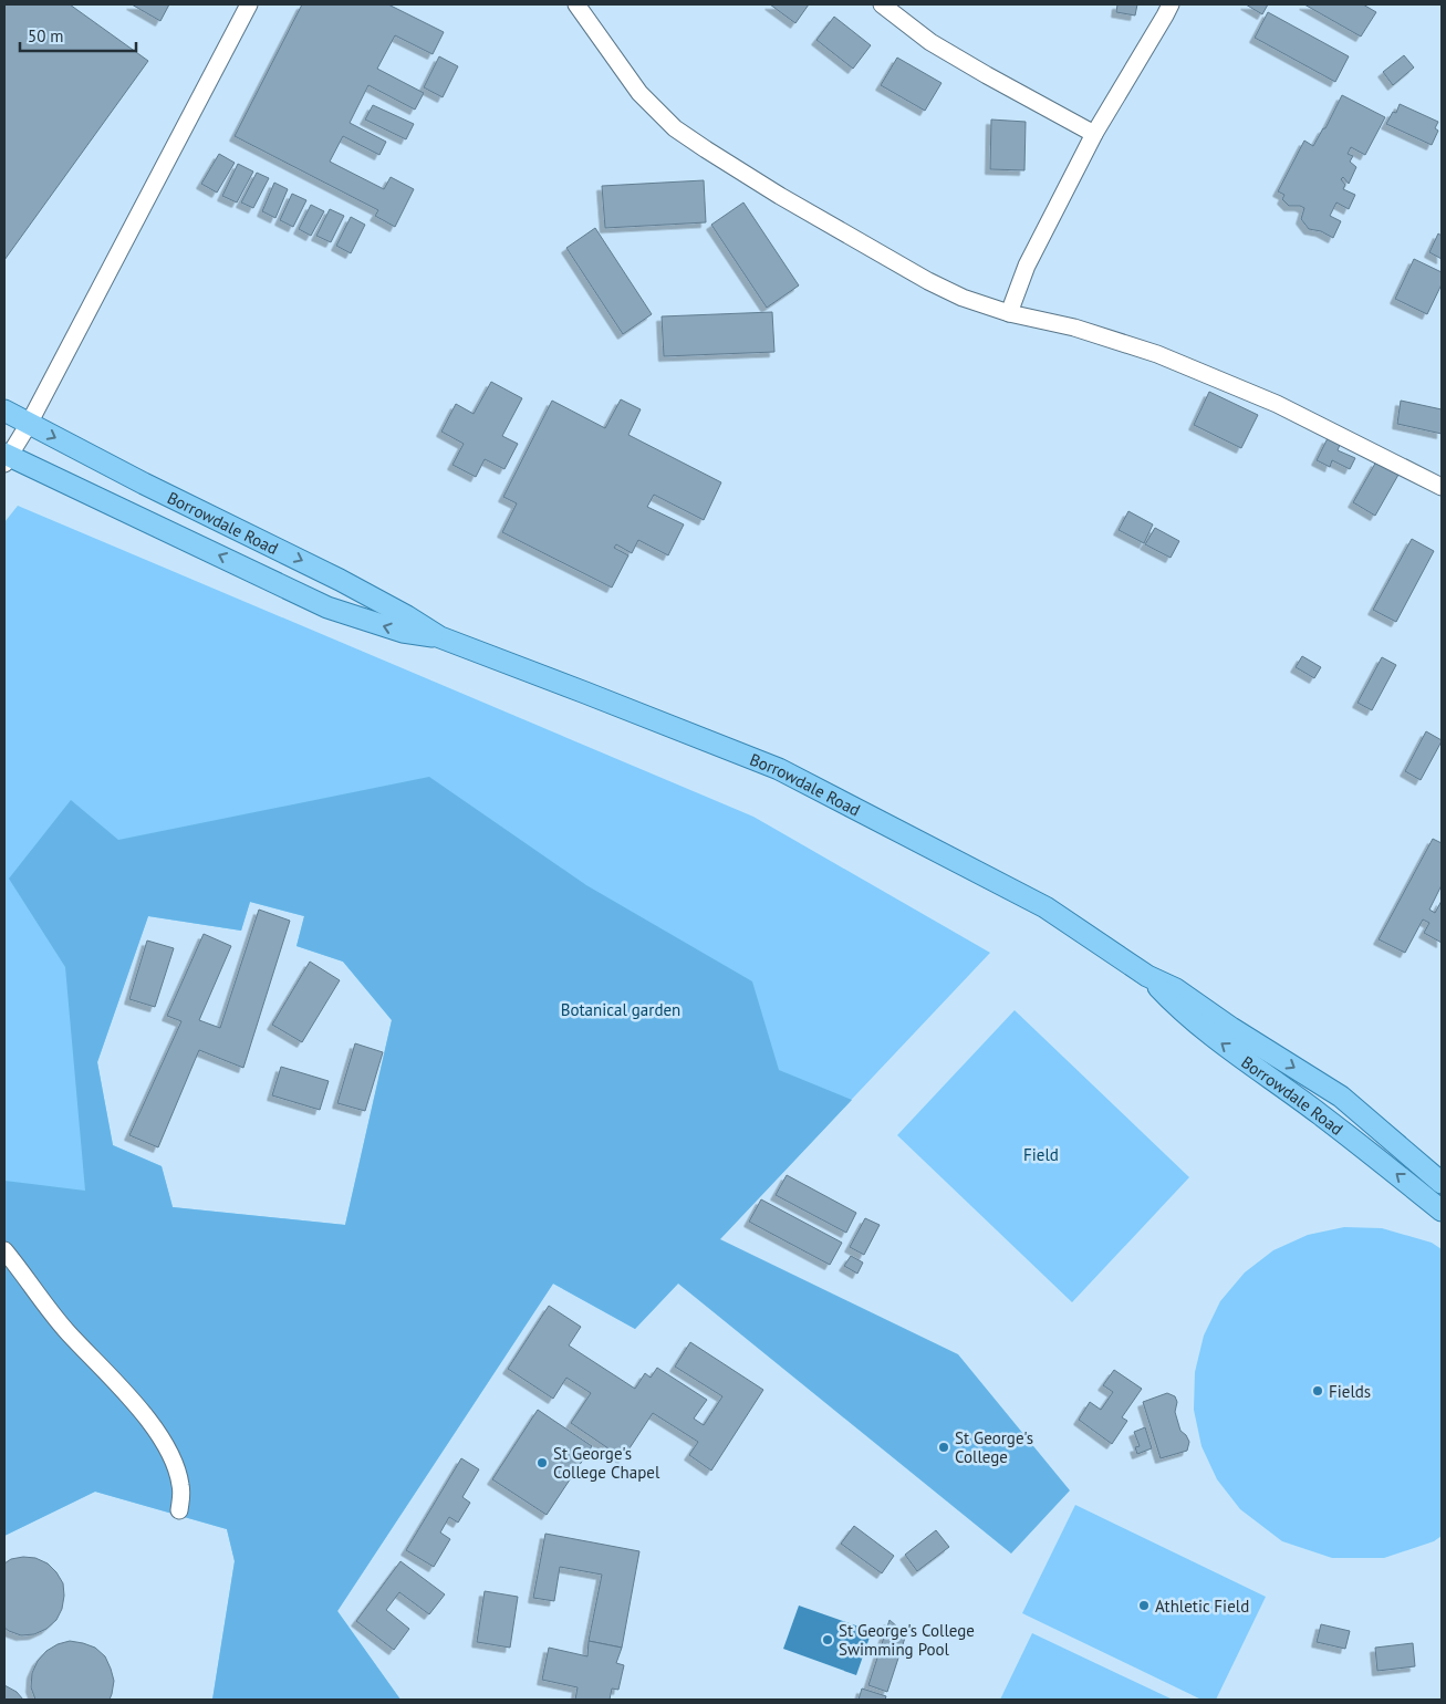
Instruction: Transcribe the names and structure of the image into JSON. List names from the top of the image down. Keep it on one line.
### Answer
{"streets":{"main road":["Borrowdale Road"]},"parks":["Botanical garden","Field"],"places":["Fields","St George's College","St George's College Chapel","Athletic Field","St George's College Swimming Pool"],"scale_bar":"50 m"}
